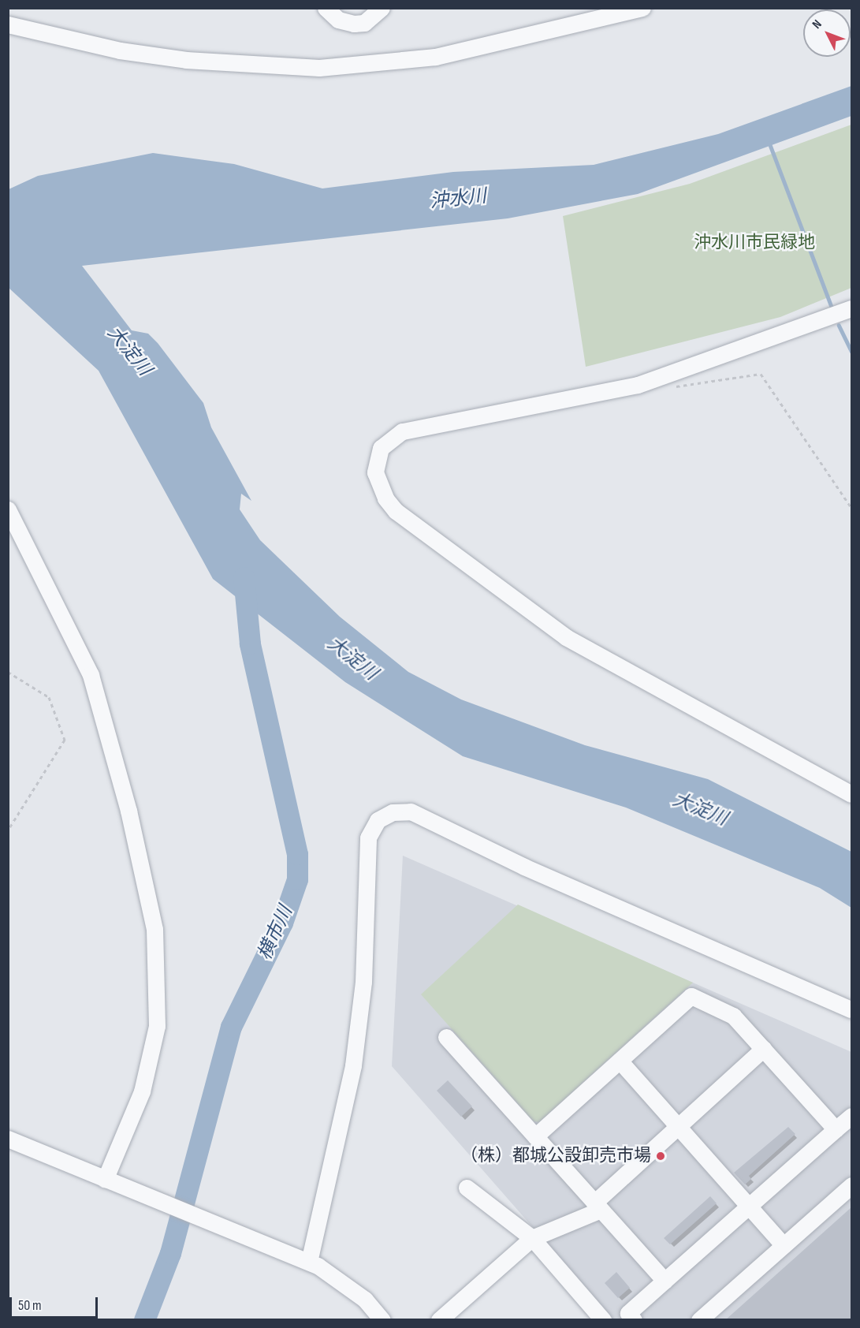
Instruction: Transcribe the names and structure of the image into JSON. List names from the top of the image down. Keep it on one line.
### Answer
{"water":["沖水川","大淀川","横市川"],"parks":["沖水川市民緑地"],"places":["（株）都城公設卸売市場"],"scale_bar":"50 m","north":"top left"}
